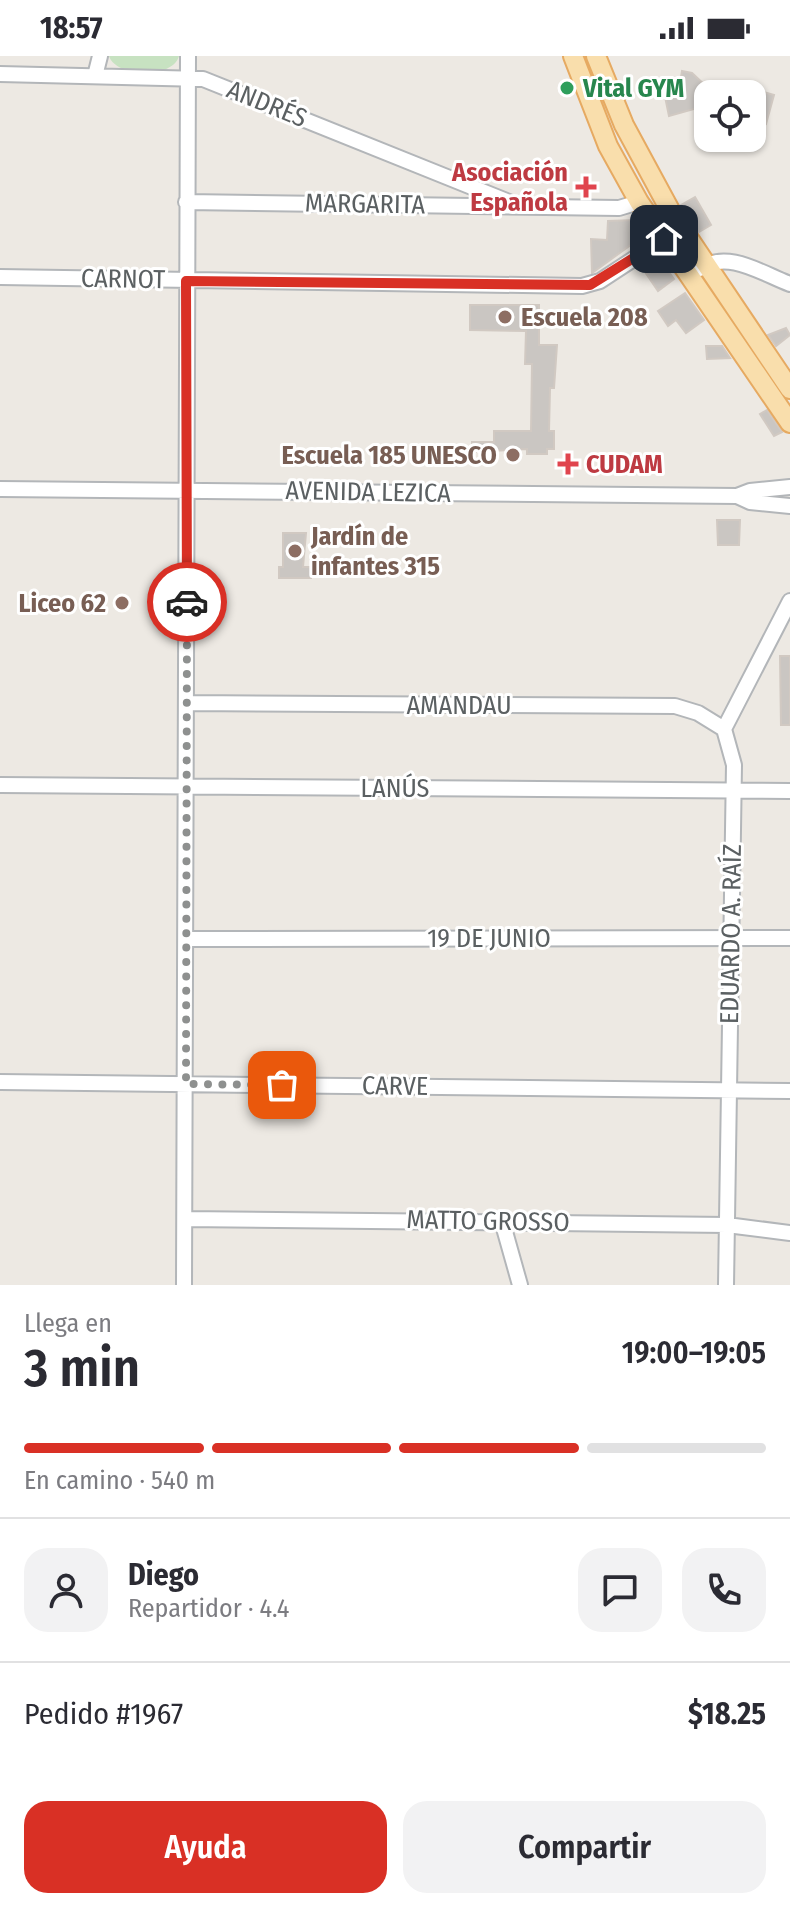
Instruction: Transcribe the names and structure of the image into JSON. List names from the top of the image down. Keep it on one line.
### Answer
{"streets":{"street":["ANDRÉS","MARGARITA","CARNOT","AVENIDA LEZICA","AMANDAU","LANÚS","EDUARDO A. RAÍZ","19 DE JUNIO","CARVE","MATTO GROSSO"]},"crossings":[["ANDRÉS","MARGARITA"],["AMANDAU","EDUARDO A. RAÍZ"],["LANÚS","EDUARDO A. RAÍZ"],["EDUARDO A. RAÍZ","19 DE JUNIO"],["EDUARDO A. RAÍZ","CARVE"],["EDUARDO A. RAÍZ","MATTO GROSSO"]],"places":{"other":["Vital GYM","Escuela 208","Escuela 185 UNESCO","Jardín de infantes 315","Liceo 62"],"health":["Asociación Española","CUDAM"]},"page":{"status":"18:57","heading":["3 min","Llega en","19:00–19:05"],"panel":["Diego","Repartidor · 4.4","Pedido #1967","$18.25"],"bar":"En camino · 540 m","buttons":["Ayuda","Compartir"]}}
